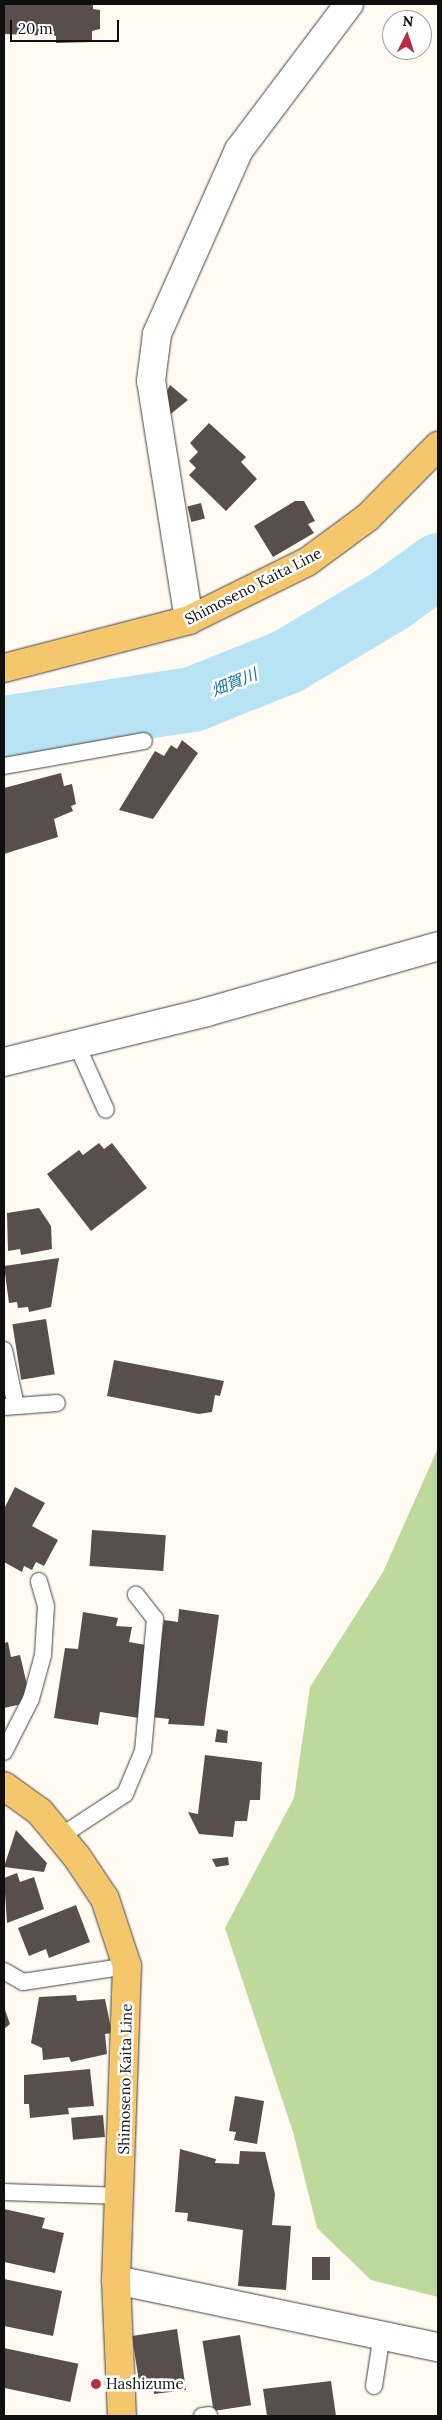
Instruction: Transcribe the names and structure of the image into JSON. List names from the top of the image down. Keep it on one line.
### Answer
{"streets":{"main road":["Shimoseno Kaita Line"]},"water":["畑賀川"],"places":["Hashizume"],"scale_bar":"20 m","north":"top"}
